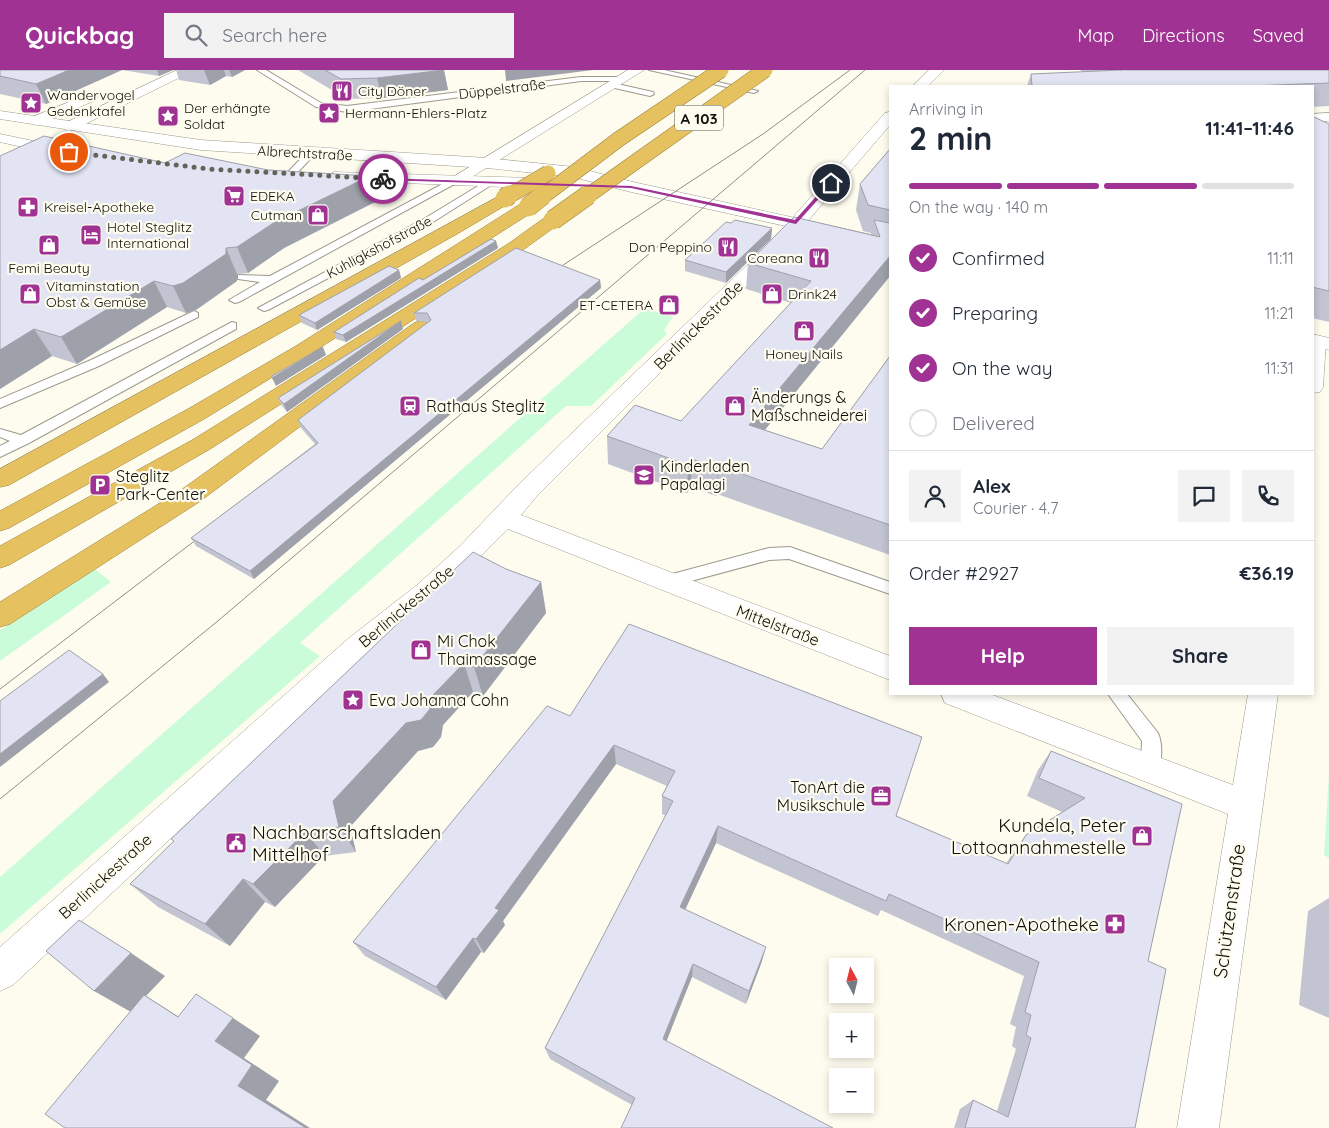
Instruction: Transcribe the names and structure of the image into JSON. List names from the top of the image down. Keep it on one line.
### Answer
{"streets":{"highway":["A 103"],"street":["Albrechtstraße","Berlinickestraße","Mittelstraße","Schützenstraße"],"lane":["Düppelstraße","Kuhligkshofstraße"]},"crossings":[["Albrechtstraße","Kuhligkshofstraße"],["Albrechtstraße","Berlinickestraße"],["Berlinickestraße","Mittelstraße"]],"places":{"restaurant":["City Döner","Don Peppino","Coreana"],"place":["Wandervogel Gedenktafel","Hermann-Ehlers-Platz","Der erhängte Soldat","Eva Johanna Cohn"],"supermarket":["EDEKA"],"pharmacy":["Kreisel-Apotheke","Kronen-Apotheke"],"shop":["Cutman","Femi Beauty","Vitaminstation Obst & Gemüse","Drink24","ET-CETERA","Honey Nails","Änderungs & Maßschneiderei","Mi Chok Thaimassage","Kundela, Peter Lottoannahmestelle"],"hotel":["Hotel Steglitz International"],"station":["Rathaus Steglitz"],"school or university":["Kinderladen Papalagi"],"parking":["Steglitz Park-Center"],"office":["TonArt die Musikschule"],"public building":["Nachbarschaftsladen Mittelhof"]},"north":"top","page":{"header":"Quickbag","search":"Search here","nav":["Map","Directions","Saved"],"heading":["2 min","Arriving in","11:41–11:46"],"panel":["Alex","Courier · 4.7","Order #2927","€36.19"],"bar":"On the way · 140 m","list":[["Confirmed","11:11"],["Preparing","11:21"],["On the way","11:31"],"Delivered"],"buttons":["Help","Share"],"map_buttons":["+","−"]}}
